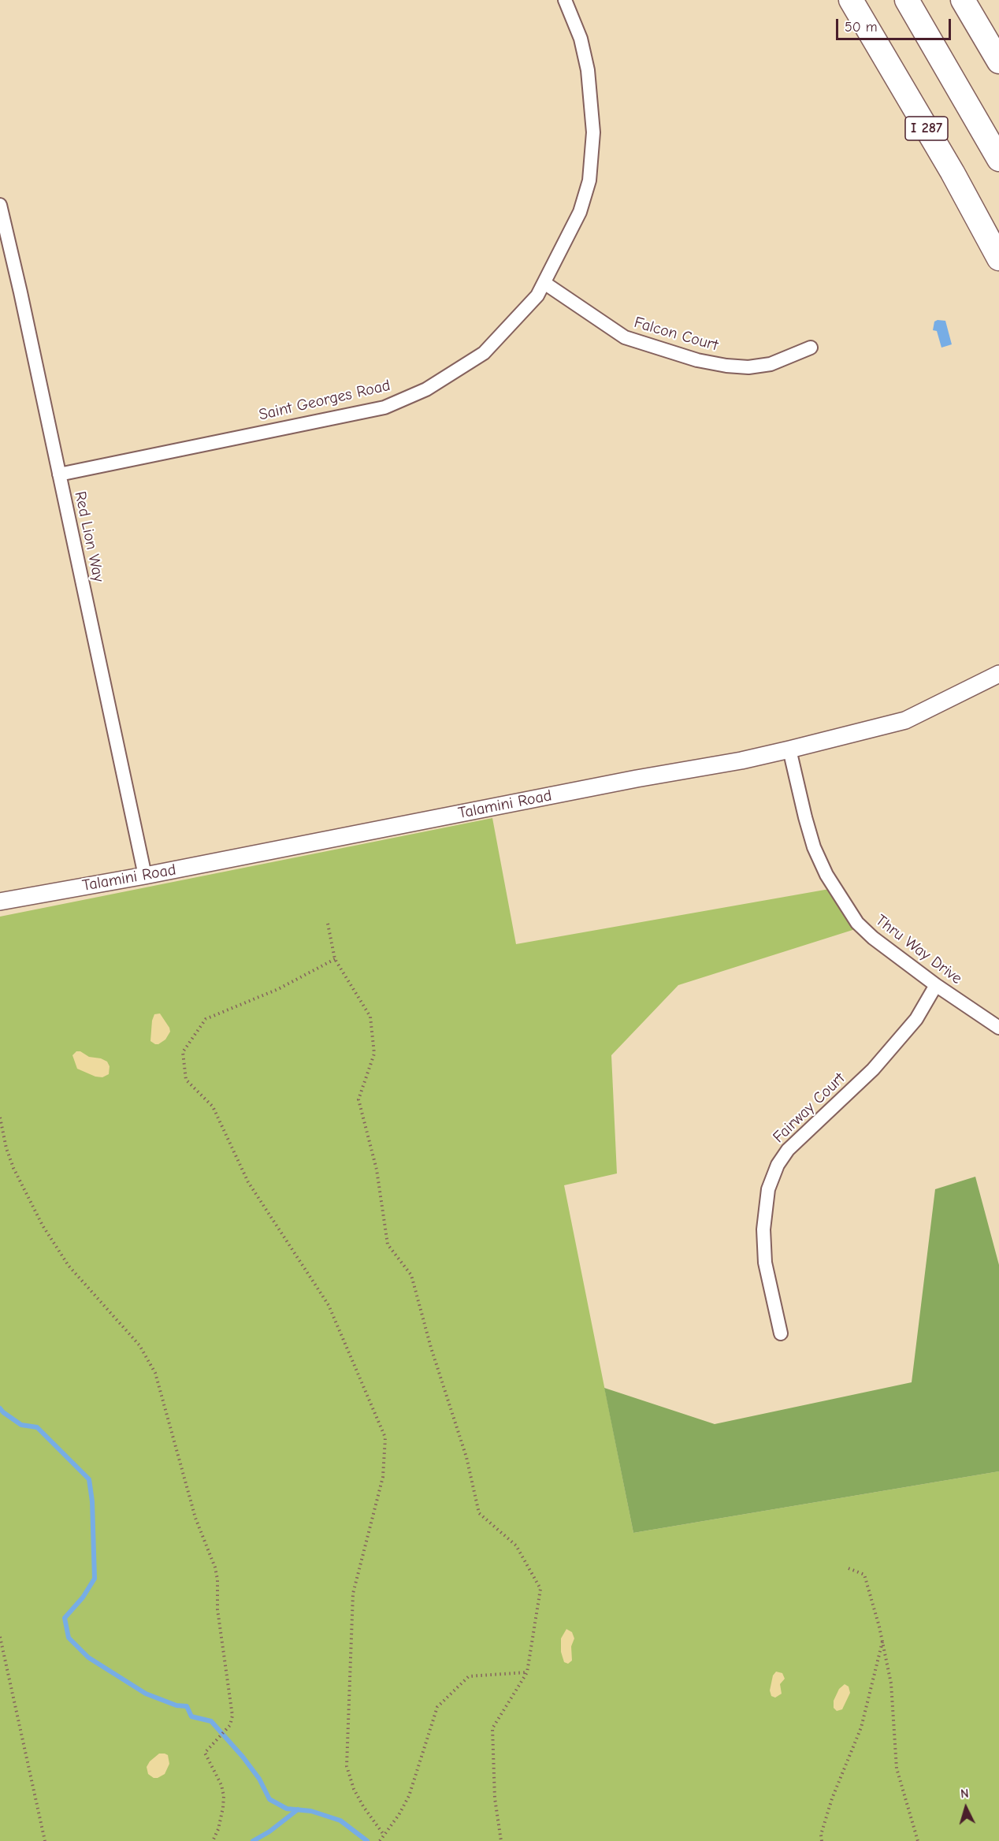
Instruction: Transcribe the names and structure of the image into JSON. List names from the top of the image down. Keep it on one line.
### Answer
{"streets":{"highway":["I 287"],"street":["Falcon Court","Saint Georges Road","Red Lion Way","Talamini Road","Thru Way Drive","Fairway Court"]},"crossings":[["Falcon Court","Saint Georges Road"],["Saint Georges Road","Red Lion Way"],["Red Lion Way","Talamini Road"],["Talamini Road","Thru Way Drive"],["Thru Way Drive","Fairway Court"]],"scale_bar":"50 m","north":"top"}
